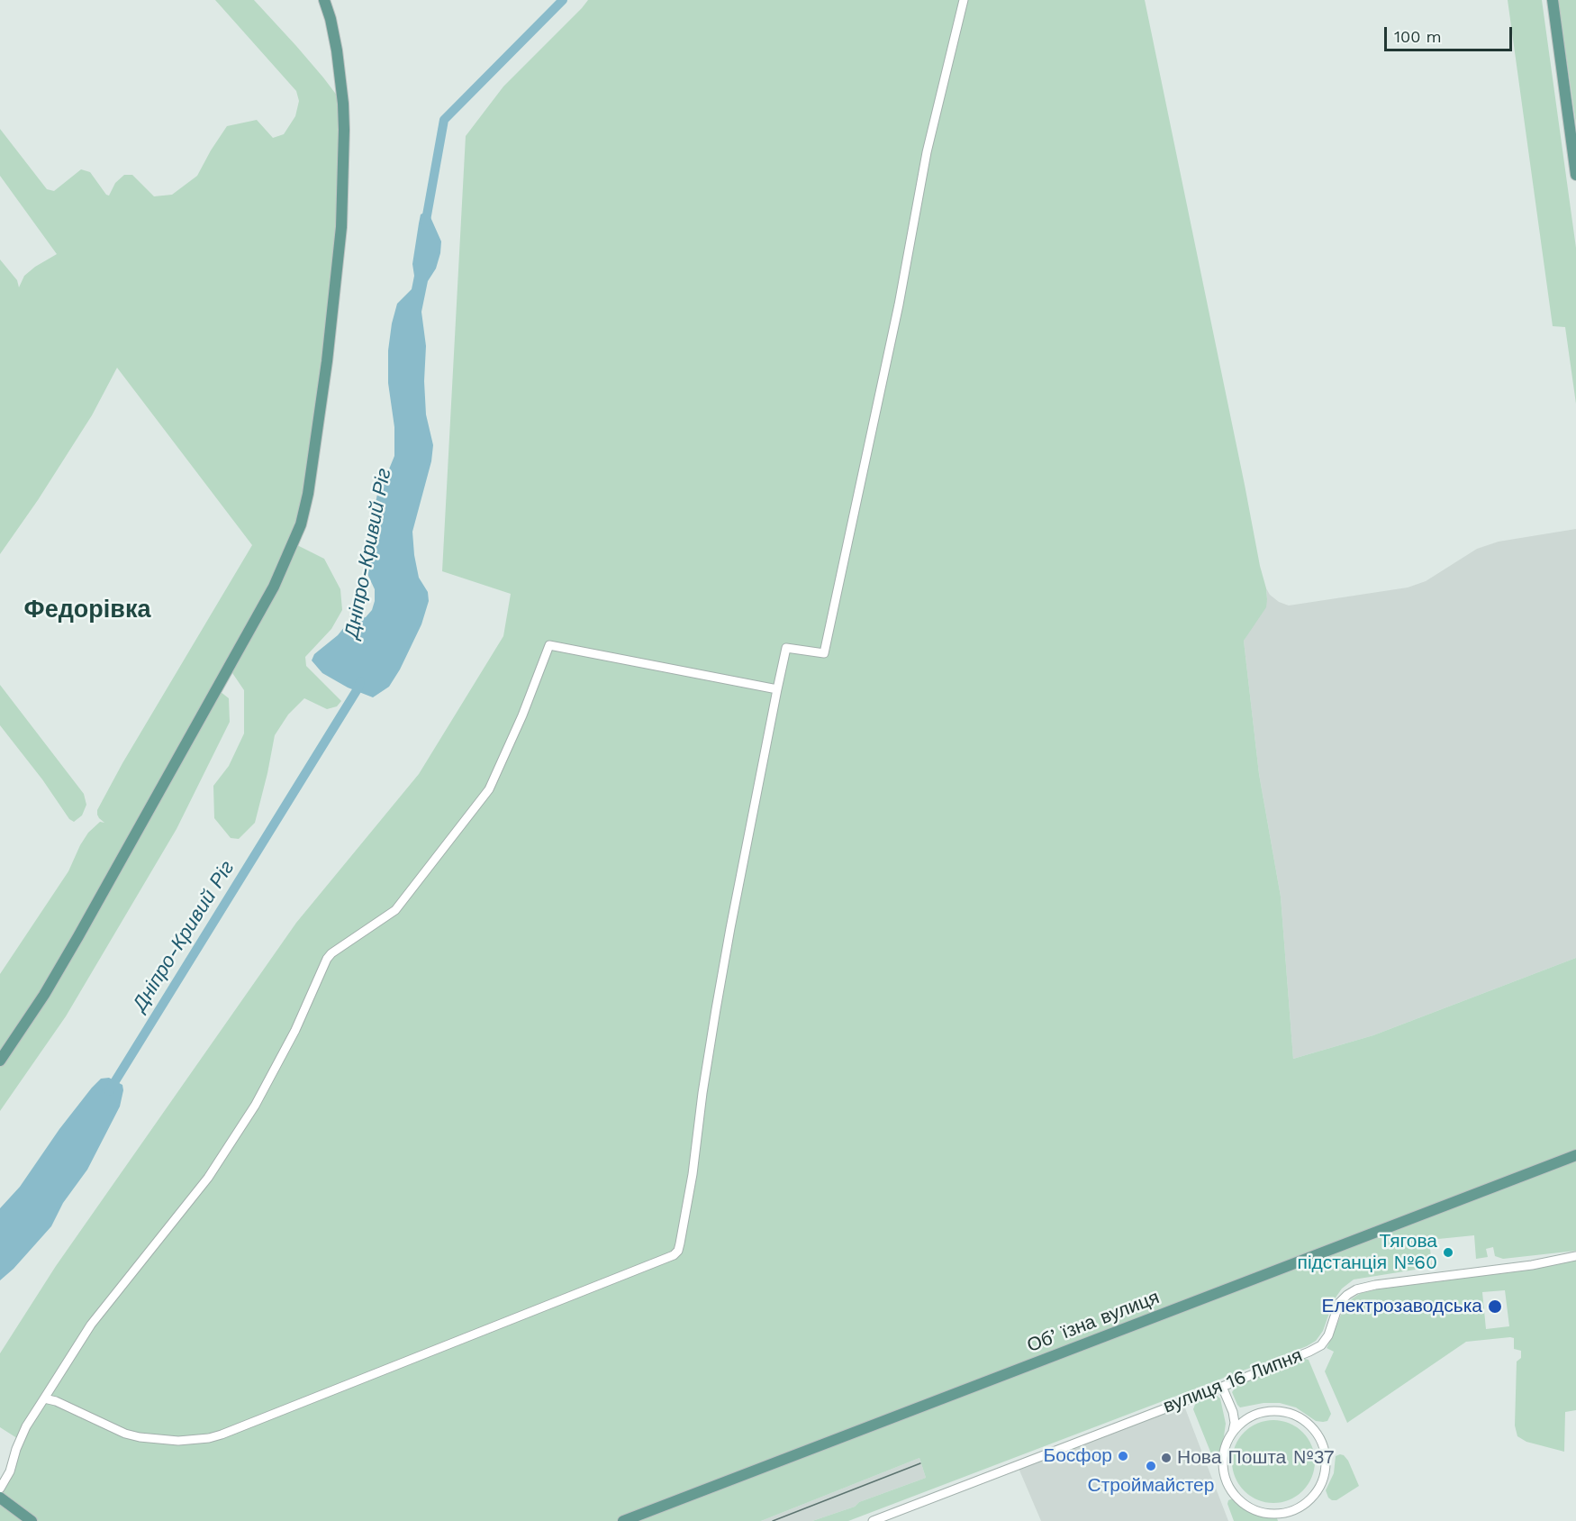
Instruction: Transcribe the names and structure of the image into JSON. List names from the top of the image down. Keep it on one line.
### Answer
{"streets":{"main road":["Обʼїзна вулиця"],"street":["вулиця 16 Липня"]},"districts":["Федорівка"],"water":["Дніпро-Кривий Ріг"],"places":["Тягова підстанція №60","Електрозаводська","Босфор","Нова Пошта №37","Строймайстер"],"scale_bar":"100 m"}
